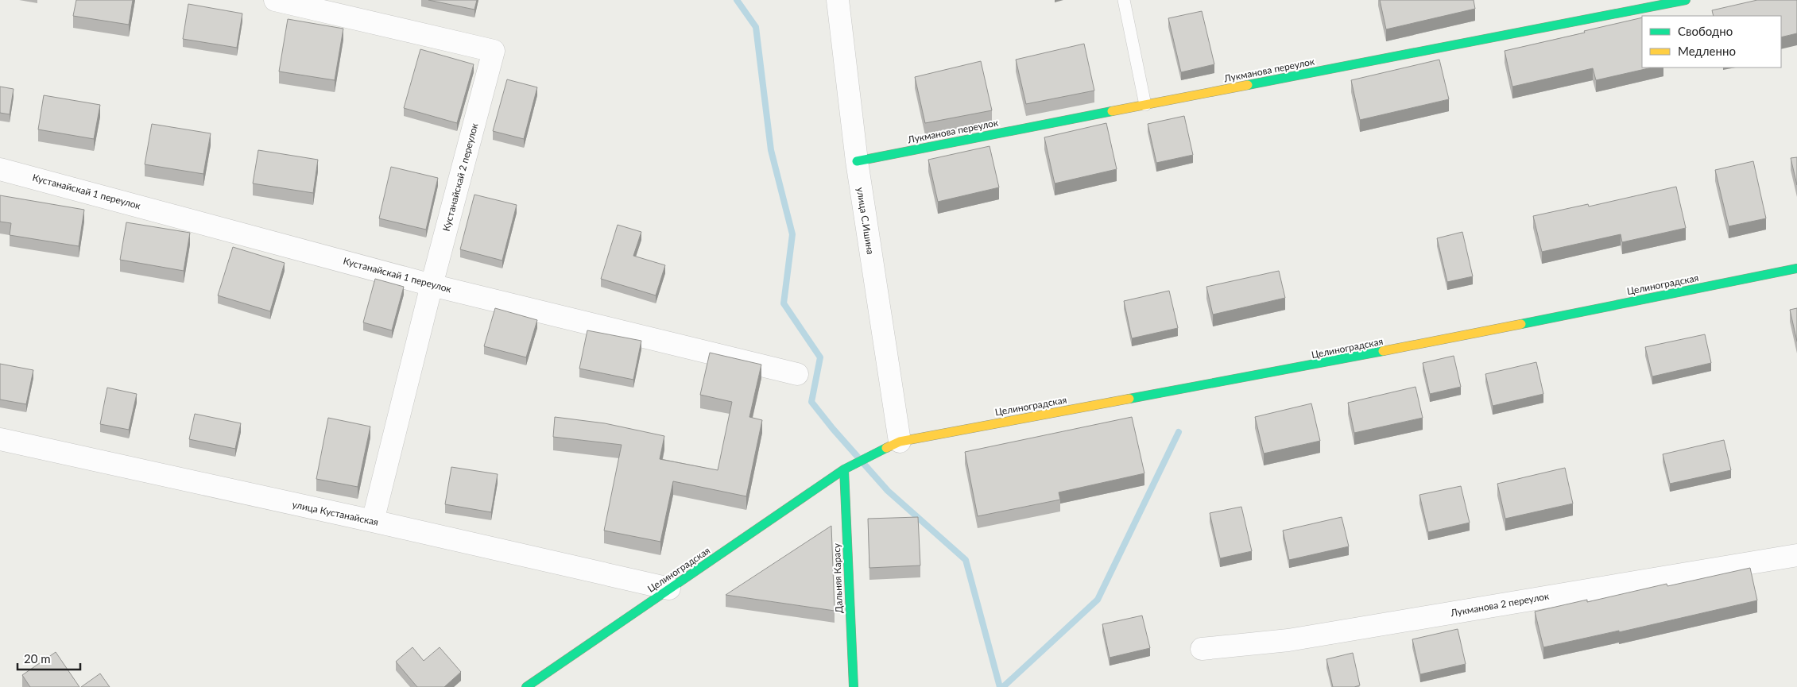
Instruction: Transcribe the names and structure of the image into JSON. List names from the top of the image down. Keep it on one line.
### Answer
{"streets":{"street":["Лукманова переулок","Кустанайскай 2 переулок","Кустанайскай 1 переулок","улица С.Ишина","Целиноградская","улица Кустанайская","Дальняя Карасу","Лукманова 2 переулок"]},"crossings":[["Лукманова переулок","улица С.Ишина"],["Кустанайскай 2 переулок","Кустанайскай 1 переулок"],["Кустанайскай 2 переулок","улица Кустанайская"],["улица С.Ишина","Целиноградская"],["Целиноградская","улица Кустанайская"],["Целиноградская","Дальняя Карасу"]],"legend":["Свободно","Медленно"],"scale_bar":"20 m"}
